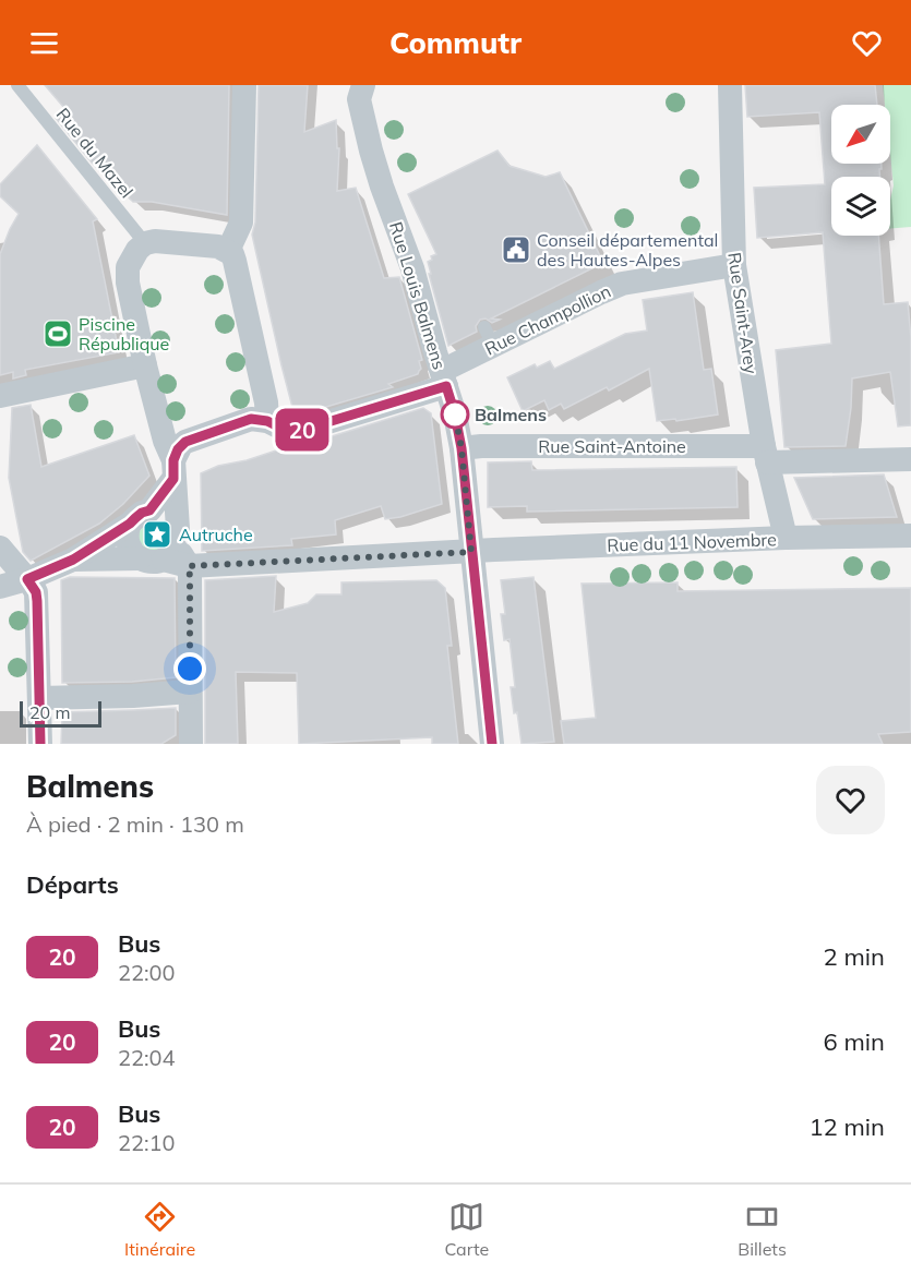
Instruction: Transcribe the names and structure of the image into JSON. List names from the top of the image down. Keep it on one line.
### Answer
{"streets":{"street":["Rue Louis Balmens","Rue Saint-Arey","Rue Champollion","Rue Saint-Antoine","Rue du 11 Novembre"],"lane":["Rue du Mazel"]},"crossings":[["Rue Louis Balmens","Rue Champollion"],["Rue Louis Balmens","Rue Saint-Antoine"],["Rue Louis Balmens","Rue du 11 Novembre"],["Rue Saint-Arey","Rue Champollion"],["Rue Saint-Arey","Rue Saint-Antoine"],["Rue Saint-Arey","Rue du 11 Novembre"]],"places":{"public building":["Conseil départemental des Hautes-Alpes"],"sports":["Piscine République"],"other":["Balmens"],"place":["Autruche"]},"lines":["bus line 20"],"scale_bar":"20 m","north":"bottom left","page":{"header":"Commutr","on_map":"20","scale":"20 m","heading":[["Balmens","À pied · 2 min · 130 m"],"Départs"],"list":[{"mark":"20","name":"Bus","note":"22:00","value":"2 min"},{"mark":"20","name":"Bus","note":"22:04","value":"6 min"},{"mark":"20","name":"Bus","note":"22:10","value":"12 min"}],"tabs":["Itinéraire","Carte","Billets"]}}
